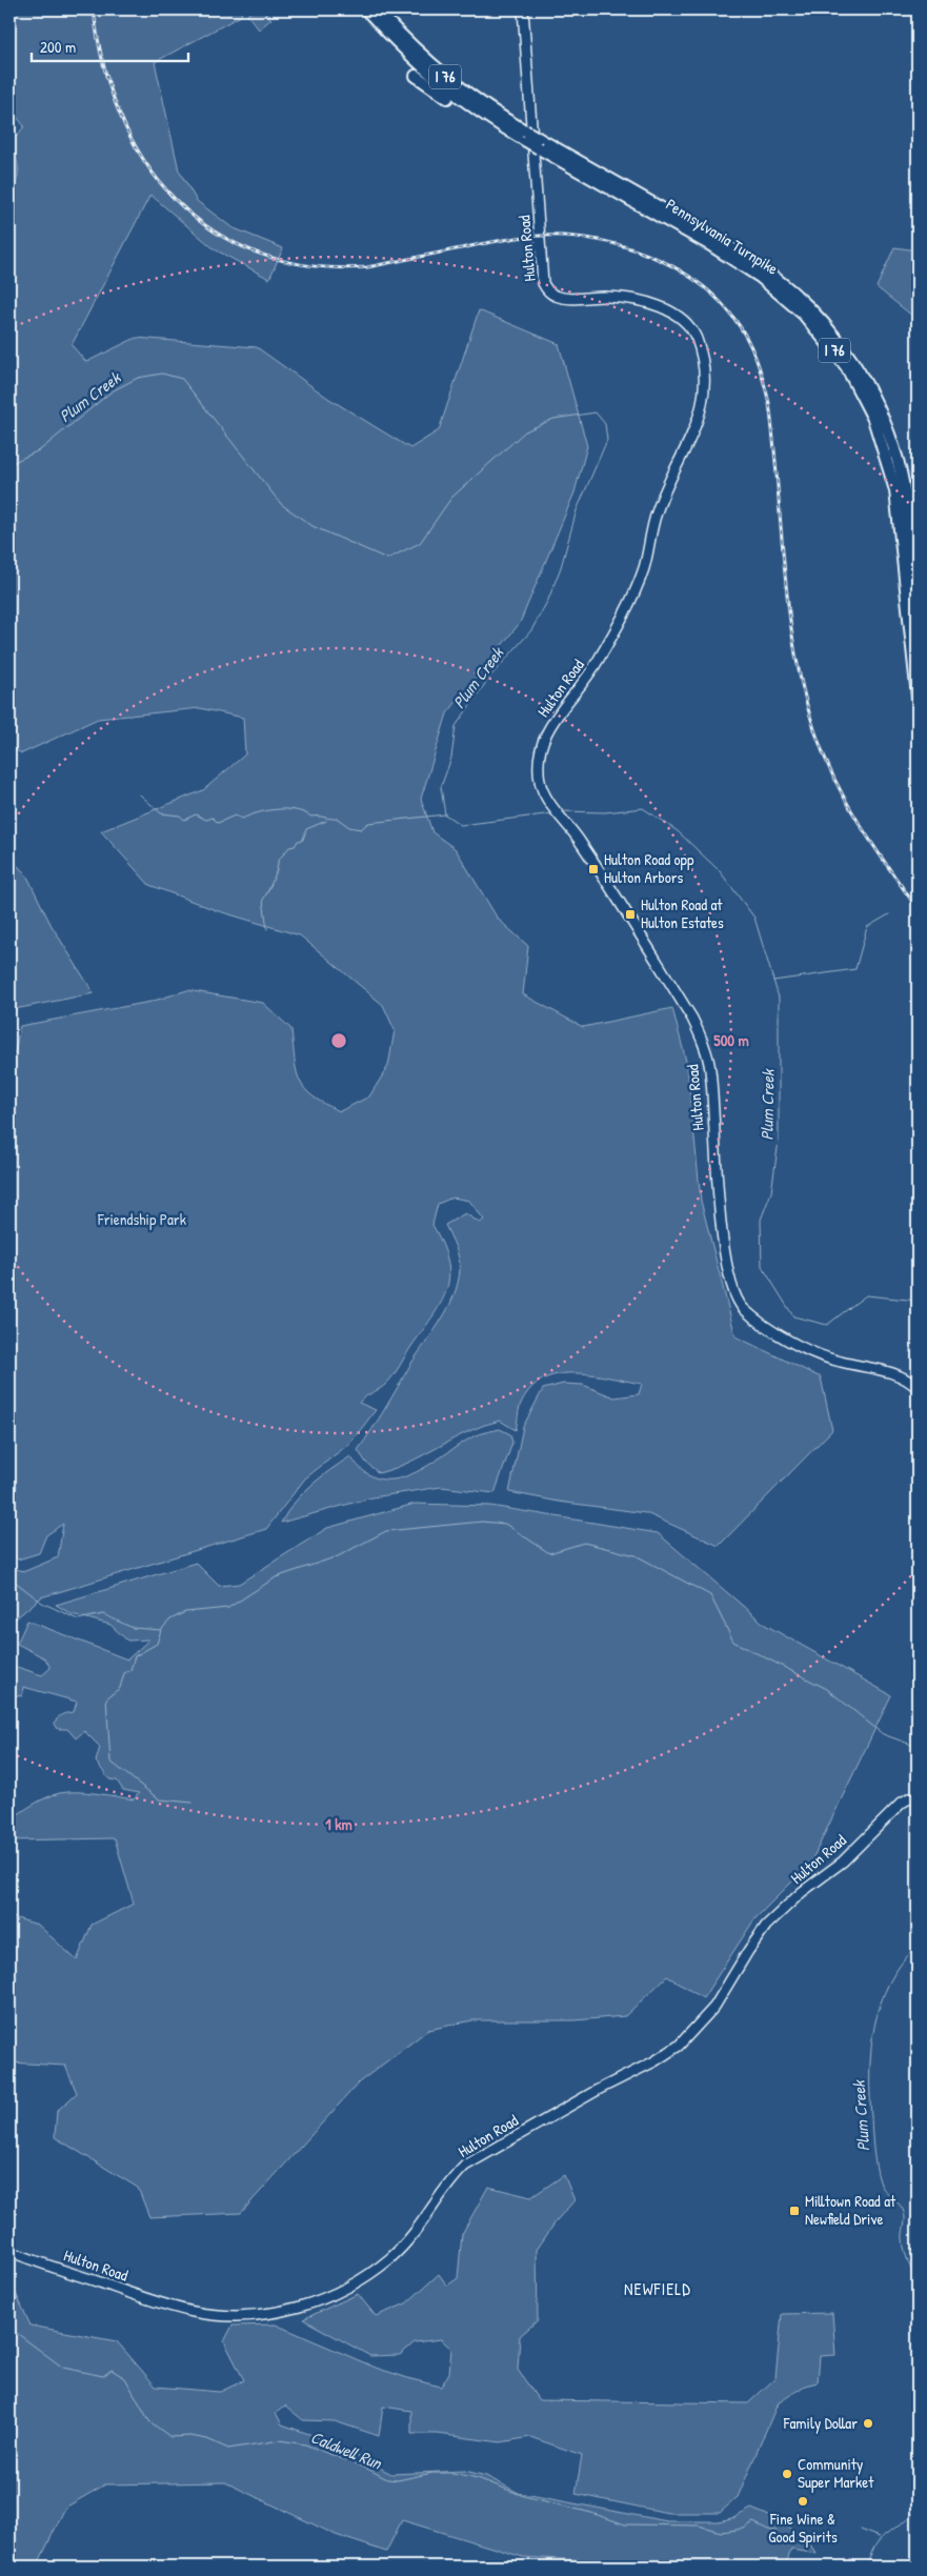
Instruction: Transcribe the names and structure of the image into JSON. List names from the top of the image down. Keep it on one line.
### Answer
{"streets":{"highway":["I 76","Pennsylvania Turnpike"],"main road":["Hulton Road"]},"districts":["NEWFIELD"],"water":["Plum Creek","Caldwell Run"],"parks":["Friendship Park"],"places":{"transit":["Hulton Road opp Hulton Arbors","Hulton Road at Hulton Estates","Milltown Road at Newfield Drive"],"other":["Family Dollar","Community Super Market","Fine Wine & Good Spirits"]},"scale_bar":"200 m","rings":["500 m","1 km"]}
